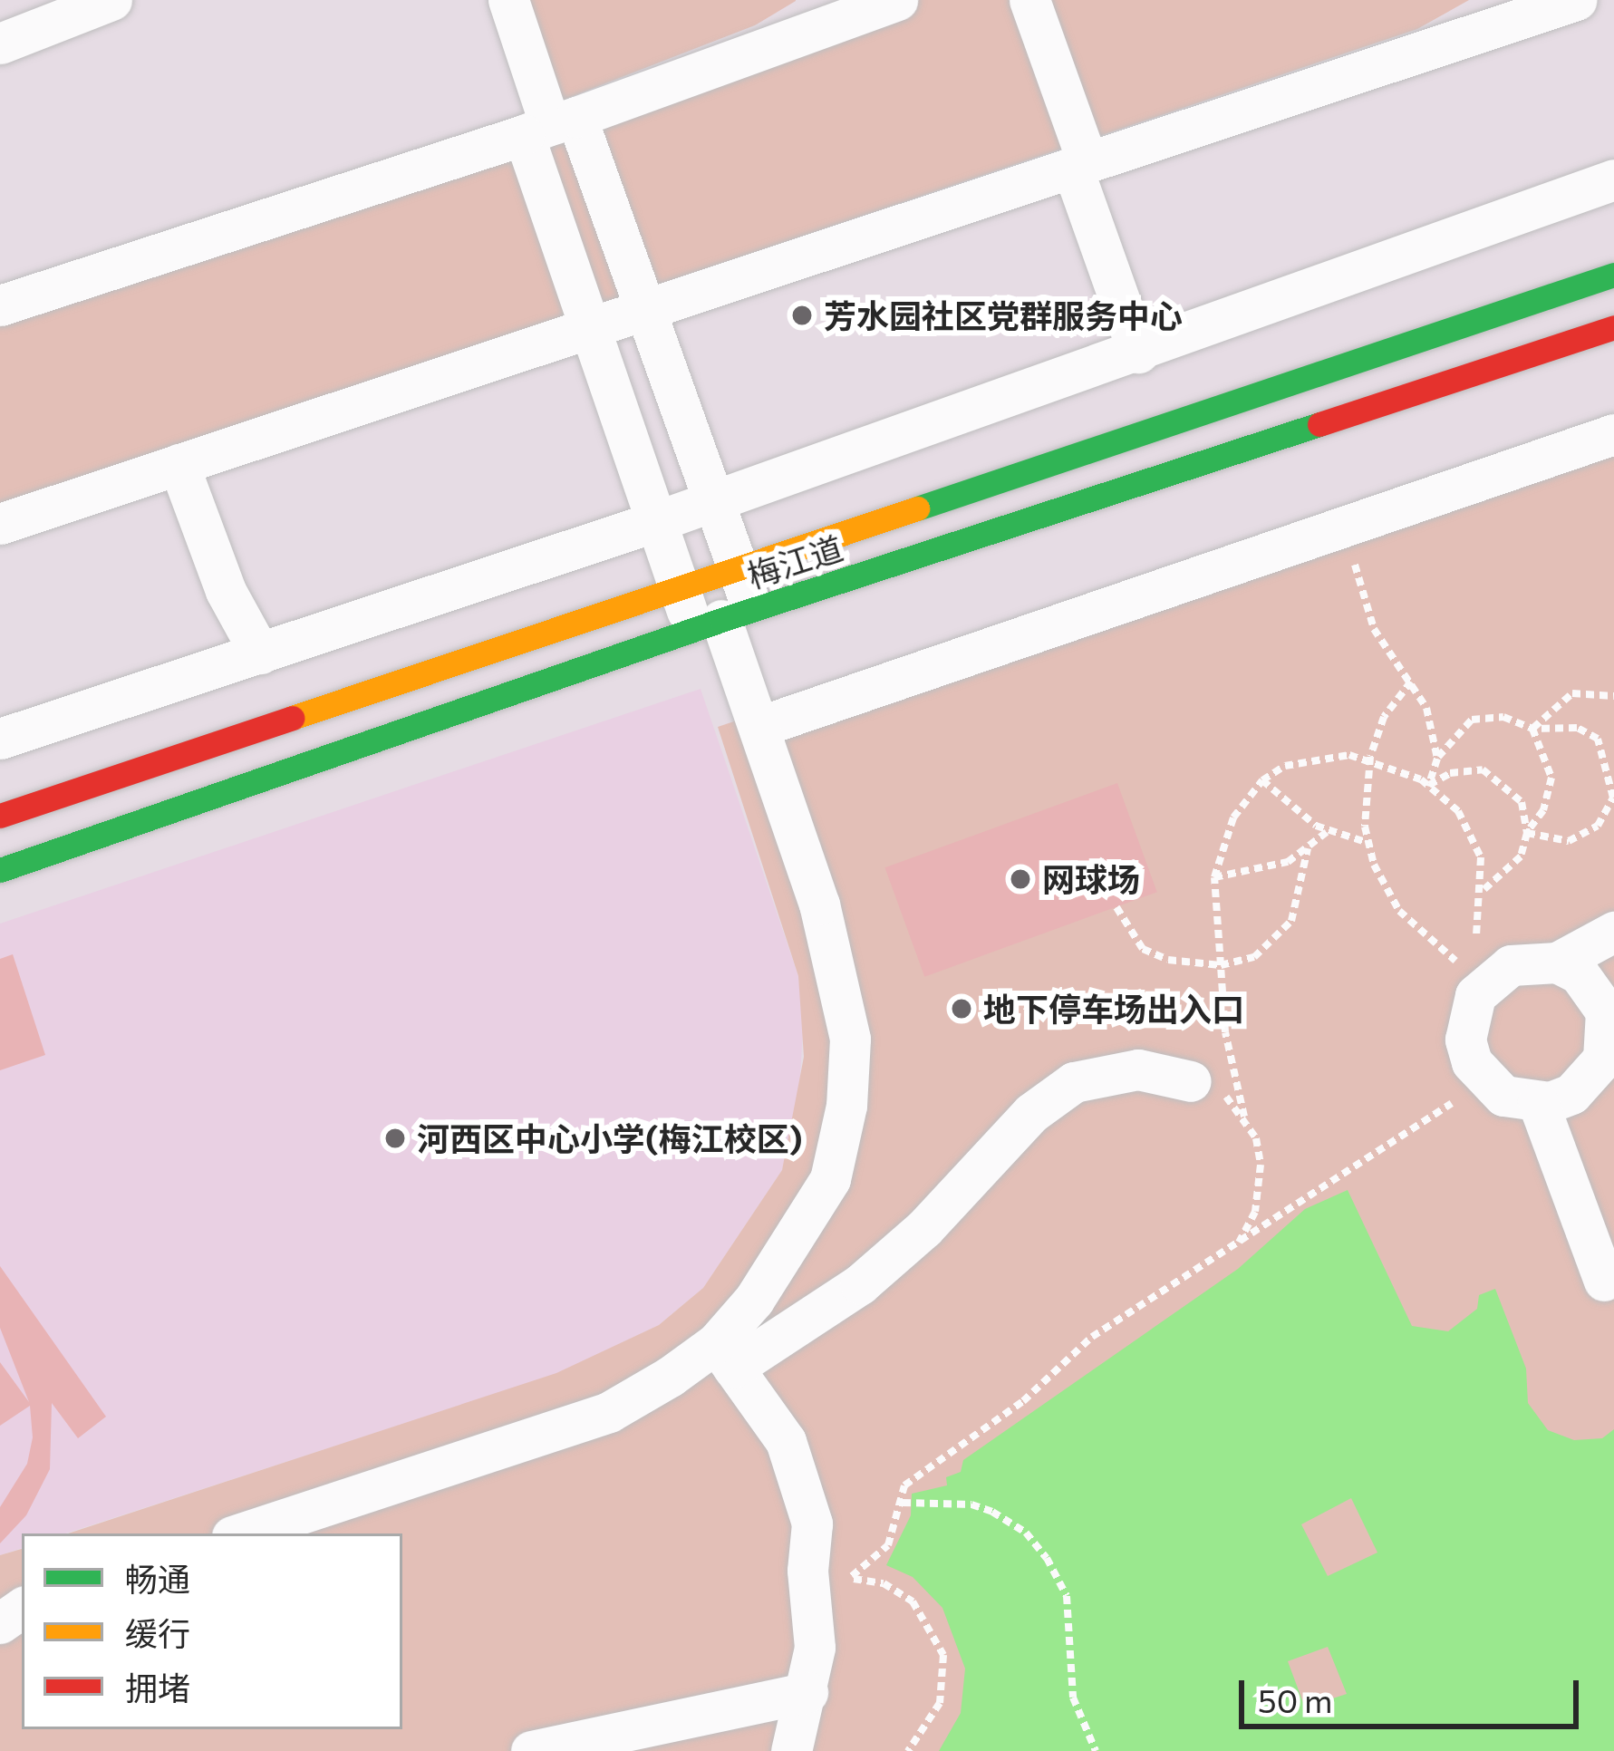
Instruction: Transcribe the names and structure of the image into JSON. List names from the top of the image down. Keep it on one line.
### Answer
{"streets":{"street":["梅江道"]},"places":["芳水园社区党群服务中心","网球场","地下停车场出入口","河西区中心小学(梅江校区)"],"legend":["畅通","缓行","拥堵"],"scale_bar":"50 m"}
